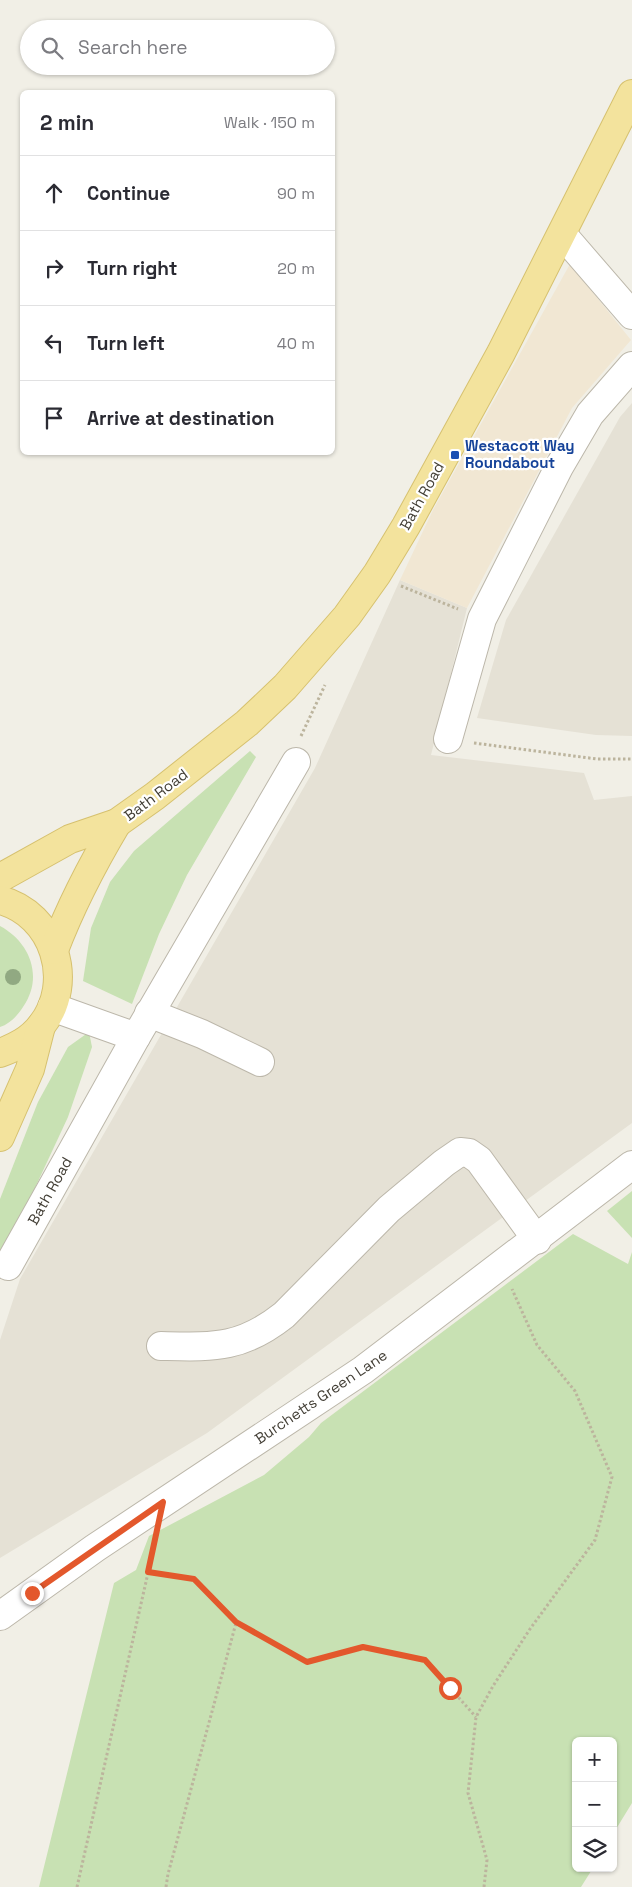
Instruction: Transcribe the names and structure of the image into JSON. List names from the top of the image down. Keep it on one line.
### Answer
{"streets":{"main road":["Bath Road"],"street":["Burchetts Green Lane"]},"places":{"transit":["Westacott Way Roundabout"]},"page":{"search":"Search here","heading":["2 min","Walk · 150 m"],"list":[["Continue","90 m"],["Turn right","20 m"],["Turn left","40 m"],"Arrive at destination"],"map_buttons":["+","−"]}}
